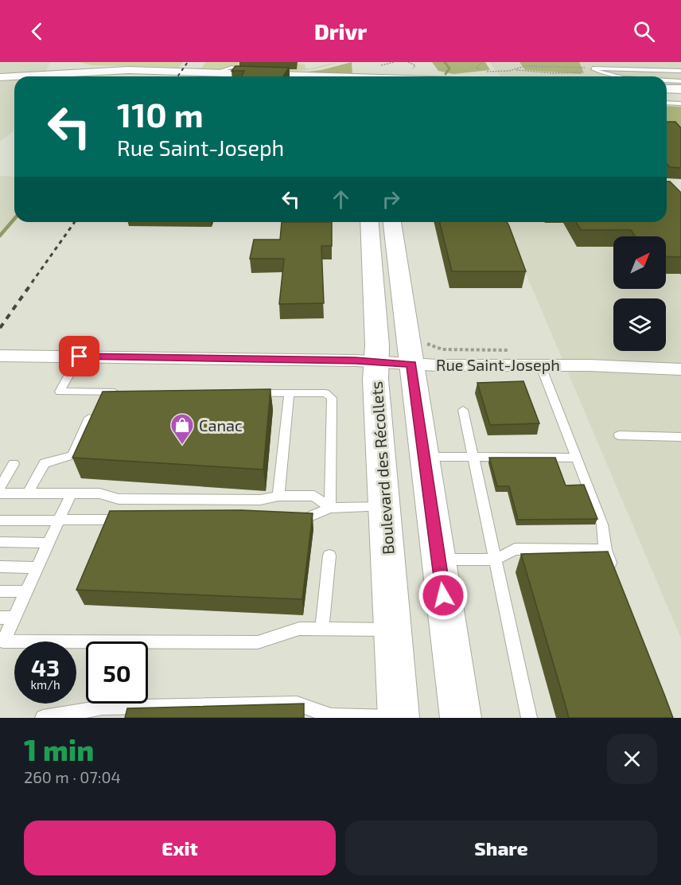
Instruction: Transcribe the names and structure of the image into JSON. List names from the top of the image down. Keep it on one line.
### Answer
{"streets":{"main road":["Boulevard des Récollets"],"street":["Rue Saint-Joseph"]},"crossings":[["Rue Saint-Joseph","Boulevard des Récollets"]],"places":{"shop":["Canac"]},"north":"top right","page":{"header":"Drivr","turn":["110 m","Rue Saint-Joseph"],"speed":"43 km/h","limit":"50","heading":["1 min","260 m · 07:04"],"buttons":["Exit","Share"]}}
